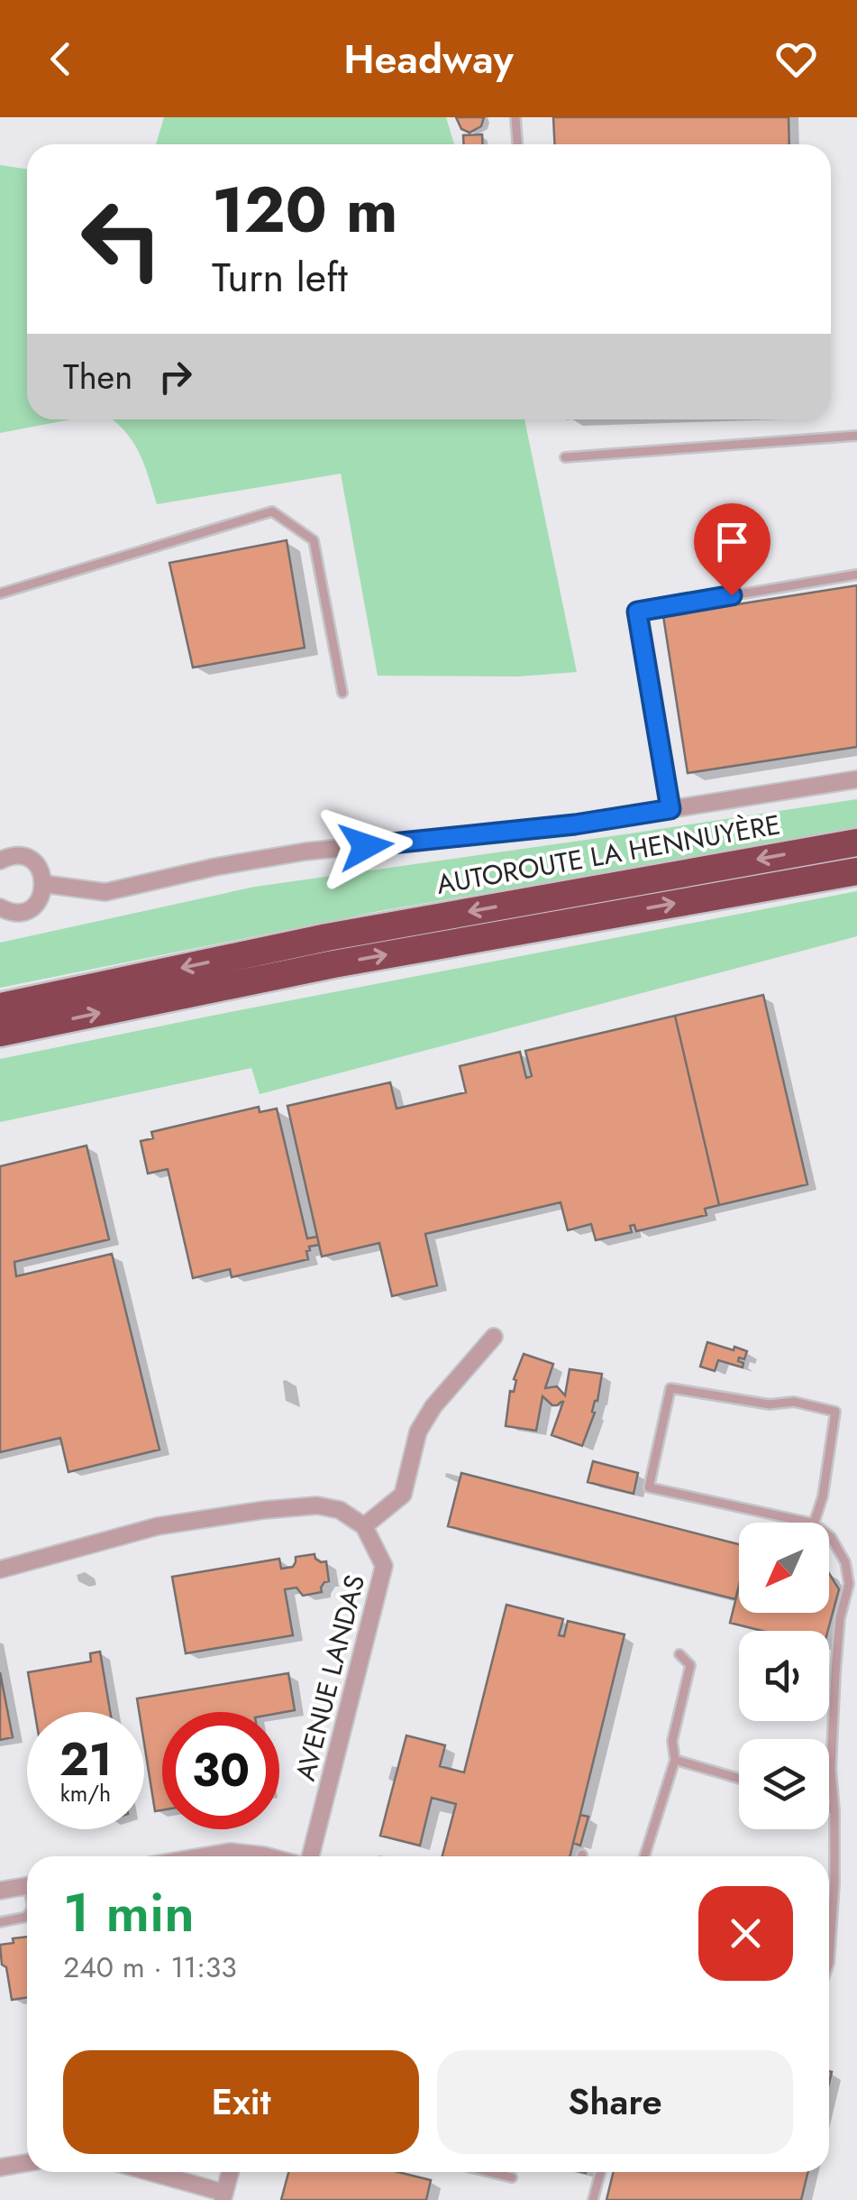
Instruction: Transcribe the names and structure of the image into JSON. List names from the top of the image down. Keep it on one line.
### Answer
{"streets":{"highway":["AUTOROUTE LA HENNUYÈRE"],"street":["AVENUE LANDAS"]},"north":"bottom left","page":{"header":"Headway","turn":["120 m","Turn left"],"then":"Then","speed":"21 km/h","limit":"30","heading":["1 min","240 m · 11:33"],"buttons":["Exit","Share"]}}
